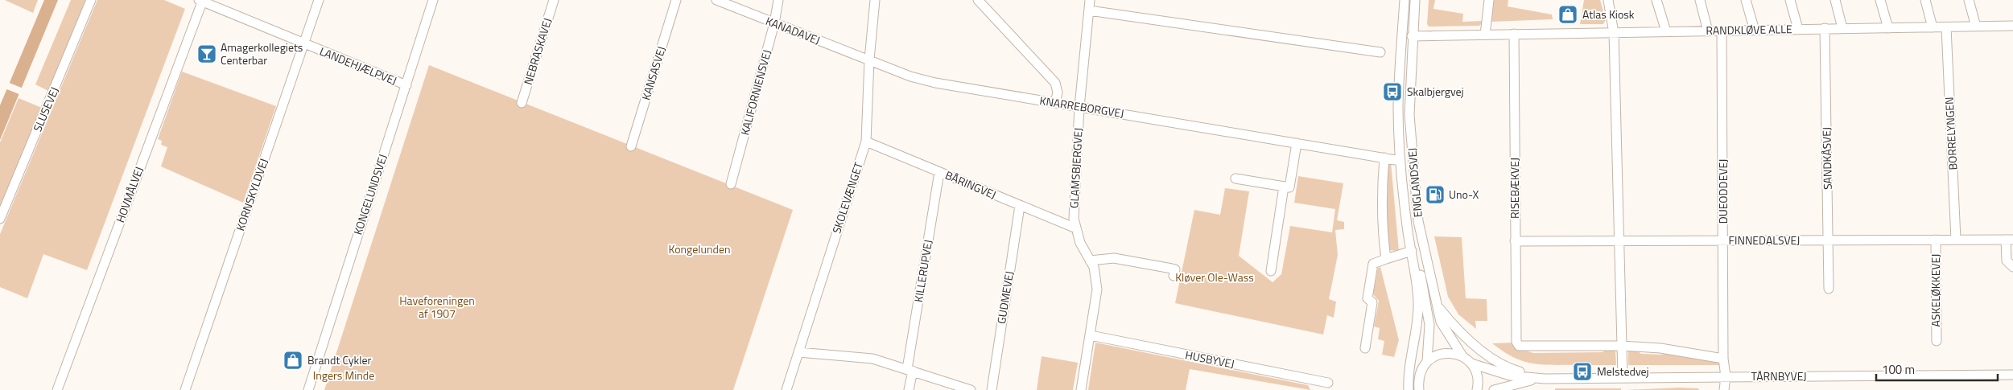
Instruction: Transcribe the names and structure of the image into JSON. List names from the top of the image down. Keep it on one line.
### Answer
{"streets":{"street":["RANDKLØVE ALLE","KANADAVEJ","NEBRASKAVEJ","LANDEHJÆLPVEJ","KANSASVEJ","KALIFORNIENSVEJ","KNARREBORGVEJ","SLUSEVEJ","BORRELYNGEN","SANDKÅSVEJ","GLAMSBJERGVEJ","ENGLANDSVEJ","BÅRINGVEJ","RISEBÆKVEJ","DUEODDEVEJ","HOVMÅLVEJ","KORNSKYLDVEJ","KONGELUNDSVEJ","SKOLEVÆNGET","FINNEDALSVEJ","KILLERUPVEJ","ASKELØKKEVEJ","GUDMEVEJ","HUSBYVEJ","TÅRNBYVEJ"]},"crossings":[["RANDKLØVE ALLE","BORRELYNGEN"],["RANDKLØVE ALLE","SANDKÅSVEJ"],["RANDKLØVE ALLE","ENGLANDSVEJ"],["RANDKLØVE ALLE","RISEBÆKVEJ"],["RANDKLØVE ALLE","DUEODDEVEJ"],["KANADAVEJ","KALIFORNIENSVEJ"],["KANADAVEJ","KNARREBORGVEJ"],["KANADAVEJ","SKOLEVÆNGET"],["LANDEHJÆLPVEJ","HOVMÅLVEJ"],["LANDEHJÆLPVEJ","KORNSKYLDVEJ"],["LANDEHJÆLPVEJ","KONGELUNDSVEJ"],["KNARREBORGVEJ","GLAMSBJERGVEJ"],["KNARREBORGVEJ","ENGLANDSVEJ"],["KNARREBORGVEJ","SKOLEVÆNGET"],["BORRELYNGEN","FINNEDALSVEJ"],["SANDKÅSVEJ","FINNEDALSVEJ"],["GLAMSBJERGVEJ","BÅRINGVEJ"],["GLAMSBJERGVEJ","HUSBYVEJ"],["BÅRINGVEJ","SKOLEVÆNGET"],["BÅRINGVEJ","KILLERUPVEJ"],["BÅRINGVEJ","GUDMEVEJ"],["RISEBÆKVEJ","FINNEDALSVEJ"],["DUEODDEVEJ","FINNEDALSVEJ"],["DUEODDEVEJ","TÅRNBYVEJ"],["FINNEDALSVEJ","ASKELØKKEVEJ"]],"parks":["Kongelunden","Kløver Ole-Wass","Haveforeningen af 1907","Ingers Minde"],"places":{"shop":["Atlas Kiosk","Brandt Cykler"],"bar":["Amagerkollegiets Centerbar"],"bus stop":["Skalbjergvej","Melstedvej"],"fuel station":["Uno-X"]},"scale_bar":"100 m"}
